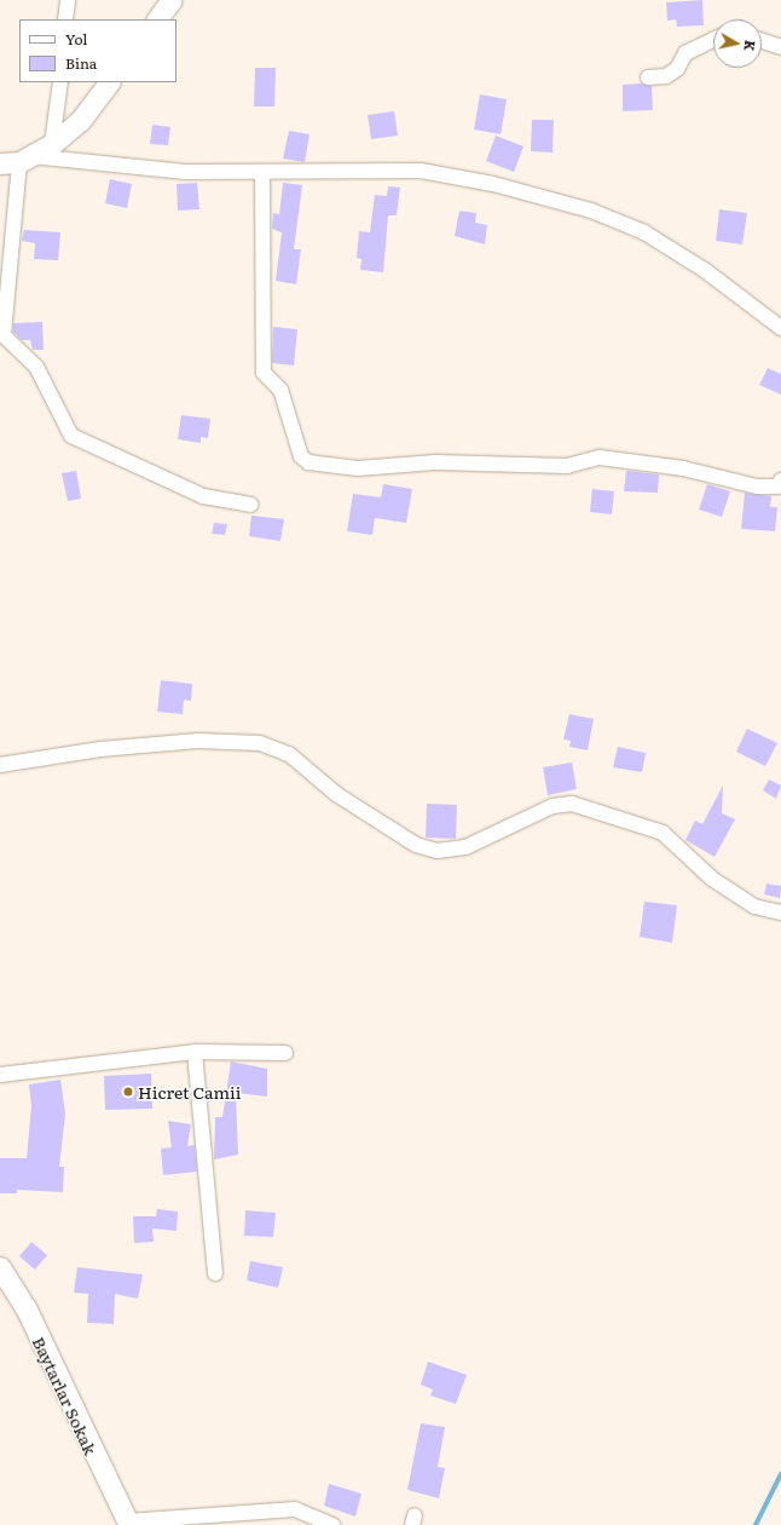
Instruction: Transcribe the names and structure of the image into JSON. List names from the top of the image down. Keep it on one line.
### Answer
{"streets":{"street":["Baytarlar Sokak"]},"places":["Hicret Camii"],"legend":["Yol","Bina"],"north":"right"}
